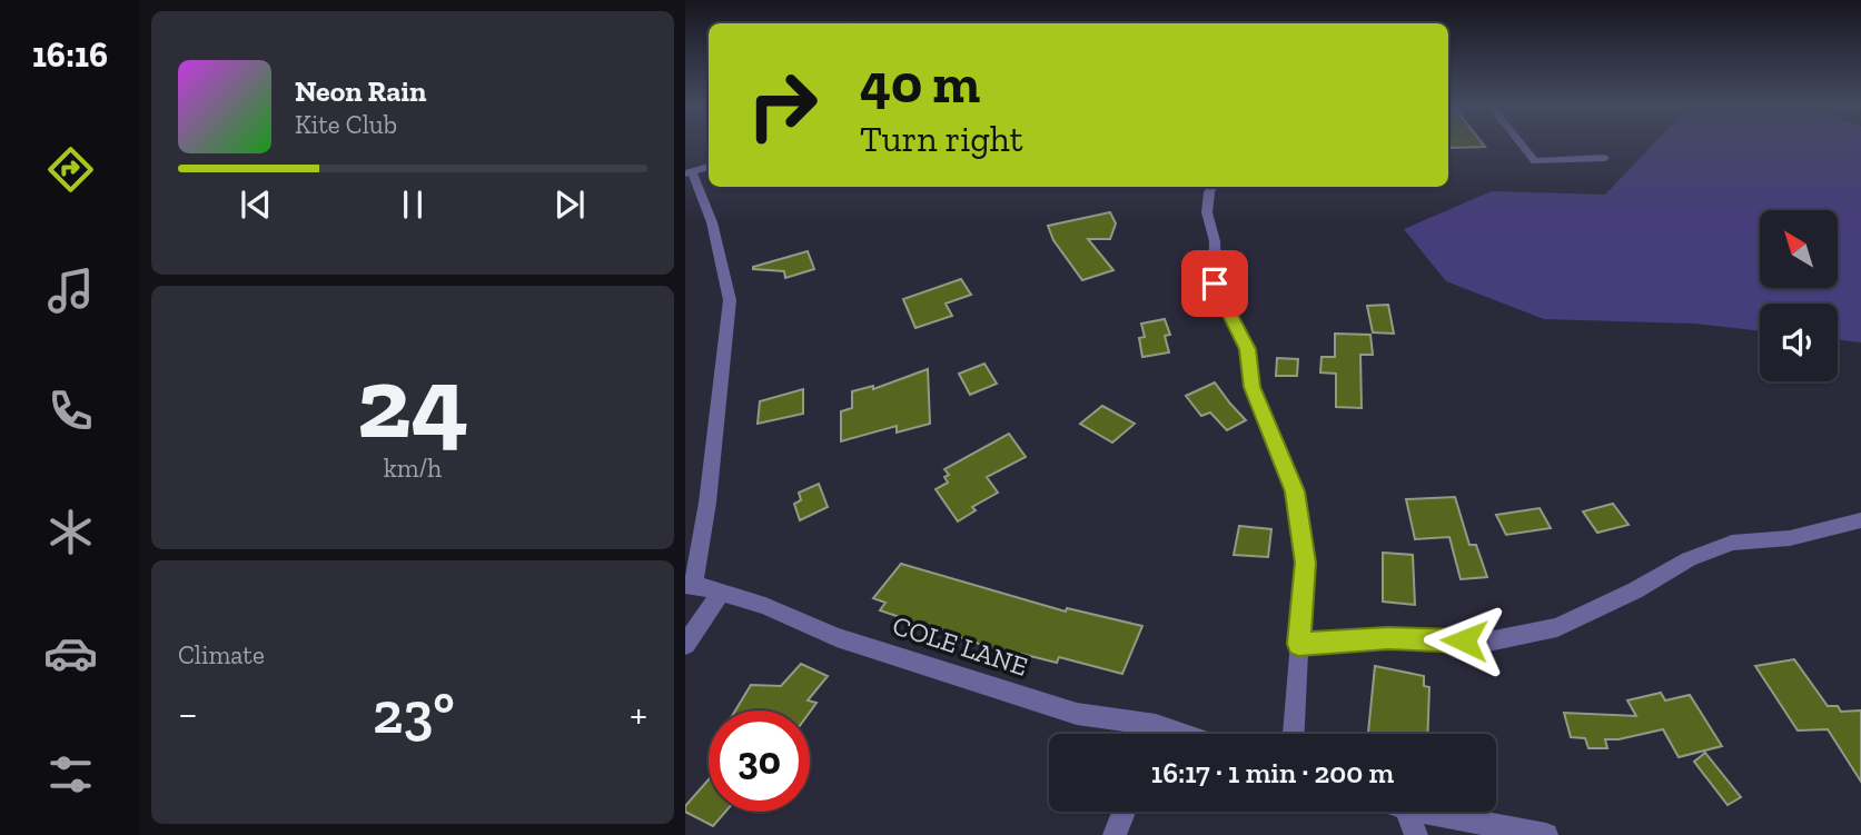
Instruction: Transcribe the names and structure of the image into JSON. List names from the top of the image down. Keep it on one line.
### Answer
{"streets":{"street":["COLE LANE"]},"north":"top left","page":{"tabs":"16:16","turn":["40 m","Turn right"],"song":["Neon Rain","Kite Club"],"tile":[["24","km/h"],"Climate"],"heat":["−","23°","+"],"limit":"30","trip":"16:17 · 1 min · 200 m"}}
